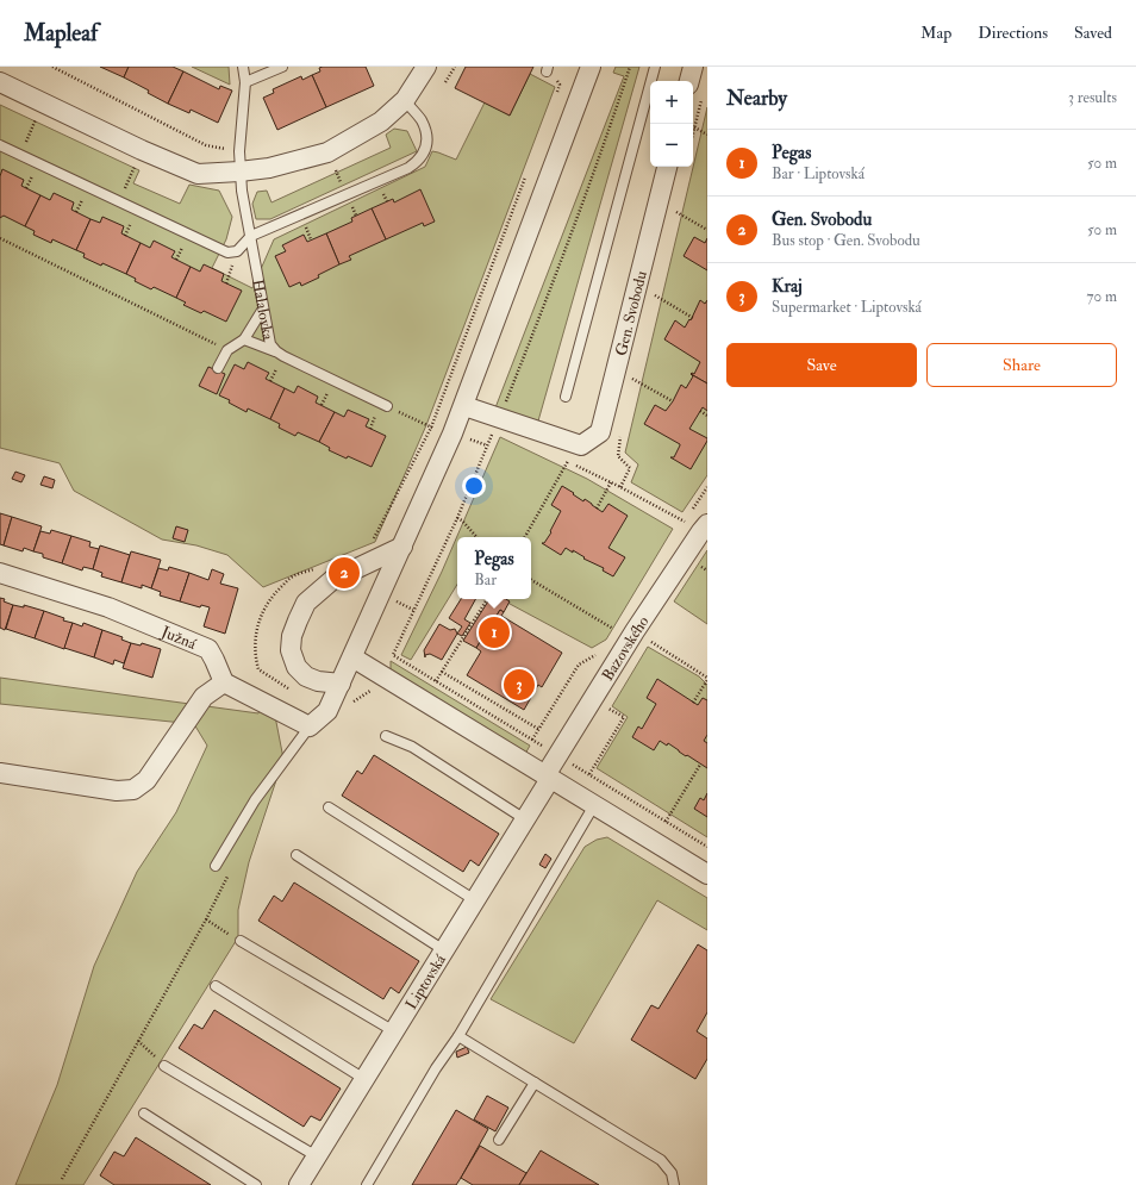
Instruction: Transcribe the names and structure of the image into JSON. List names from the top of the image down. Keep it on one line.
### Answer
{"streets":{"street":["Gen. Svobodu","Južná","Bazovského","Liptovská"],"lane":["Halalovka"]},"crossings":[["Bazovského","Liptovská"]],"page":{"header":"Mapleaf","nav":["Map","Directions","Saved"],"heading":["Nearby","3 results"],"map_buttons":["+","−"],"list":[{"mark":"1","name":"Pegas","note":"Bar · Liptovská","value":"50 m"},{"mark":"2","name":"Gen. Svobodu","note":"Bus stop · Gen. Svobodu","value":"50 m"},{"mark":"3","name":"Kraj","note":"Supermarket · Liptovská","value":"70 m"}],"buttons":["Save","Share"],"popup":["Pegas","Bar"],"pins":["2","1","3"]}}
